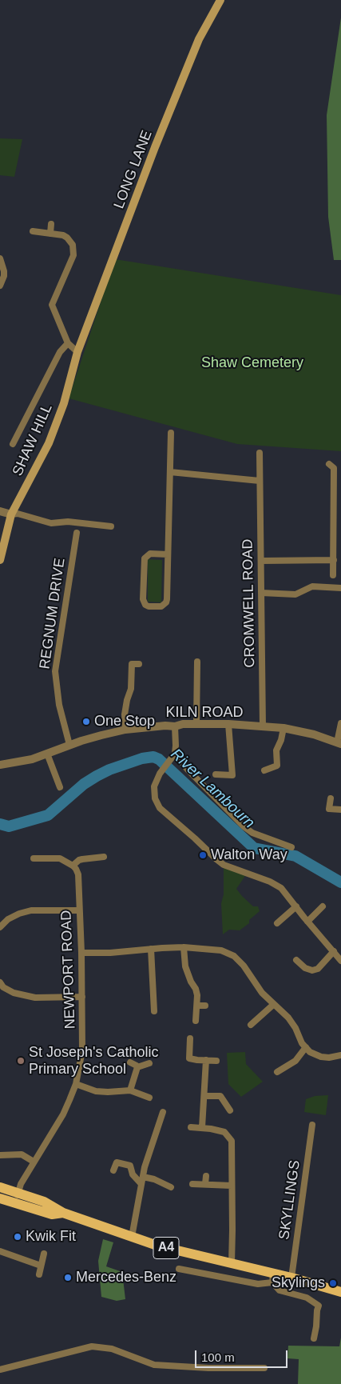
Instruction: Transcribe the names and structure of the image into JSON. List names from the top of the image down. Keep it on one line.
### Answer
{"streets":{"main road":["LONG LANE","SHAW HILL","A4"],"street":["CROMWELL ROAD","REGNUM DRIVE","KILN ROAD","NEWPORT ROAD","SKYLLINGS"]},"crossings":[["LONG LANE","SHAW HILL"],["CROMWELL ROAD","KILN ROAD"],["REGNUM DRIVE","KILN ROAD"],["NEWPORT ROAD","A4"],["SKYLLINGS","A4"]],"water":["River Lambourn"],"parks":["Shaw Cemetery"],"places":["One Stop","Walton Way","St Joseph's Catholic Primary School","Kwik Fit","Mercedes-Benz","Skylings"],"scale_bar":"100 m"}
